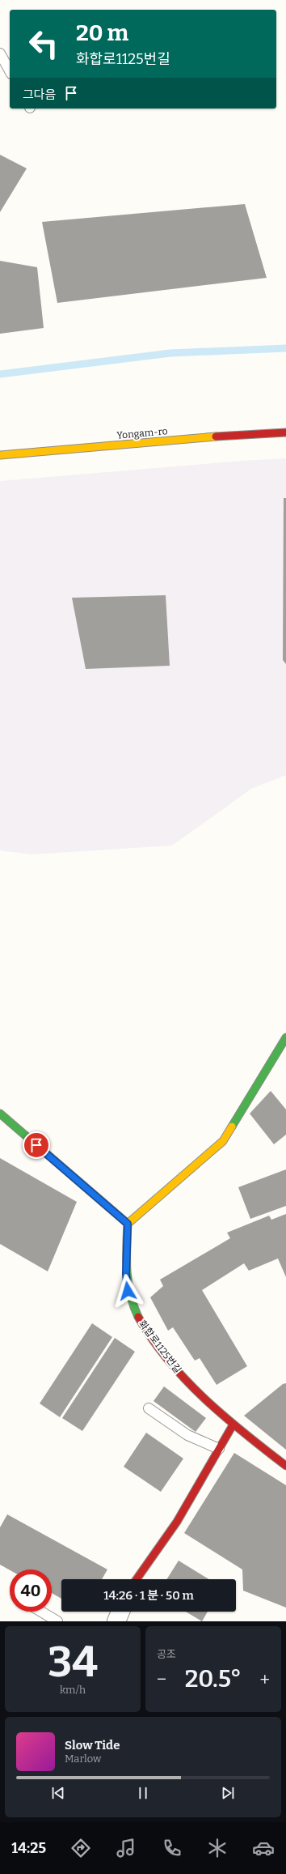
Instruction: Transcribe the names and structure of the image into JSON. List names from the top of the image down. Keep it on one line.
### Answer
{"streets":{"street":["Yongam-ro","화합로1125번길"]},"page":{"turn":["20 m","화합로1125번길"],"then":"그다음","limit":"40","trip":"14:26 · 1 분 · 50 m","tile":[["34","km/h"],"공조"],"heat":["−","20.5°","+"],"song":["Slow Tide","Marlow"],"tabs":"14:25"}}
